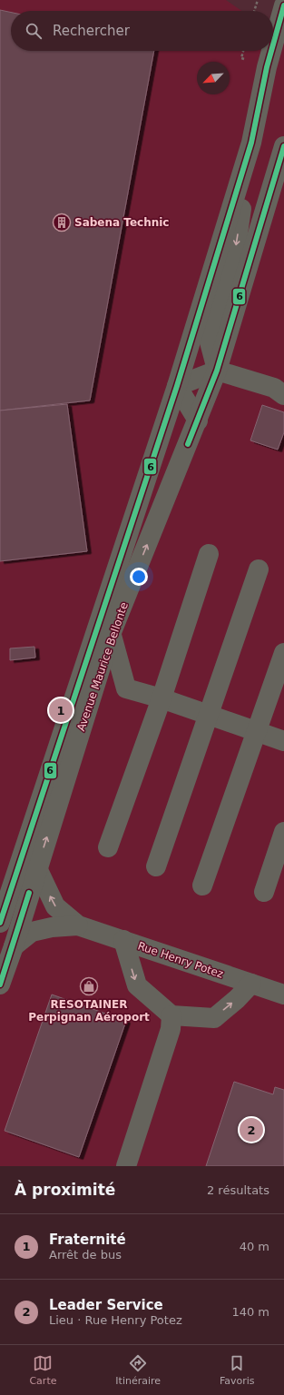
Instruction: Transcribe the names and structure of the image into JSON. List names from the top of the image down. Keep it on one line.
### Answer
{"streets":{"street":["Avenue Maurice Bellonte","Rue Henry Potez"]},"places":{"building":["Sabena Technic"],"shop":["RESOTAINER Perpignan Aéroport"]},"lines":["transit line 6"],"north":"bottom left","page":{"search":"Rechercher","pins":["1","2"],"heading":["À proximité","2 résultats"],"list":[{"mark":"1","name":"Fraternité","note":"Arrêt de bus","value":"40 m"},{"mark":"2","name":"Leader Service","note":"Lieu · Rue Henry Potez","value":"140 m"}],"nav":["Carte","Itinéraire","Favoris"]}}
